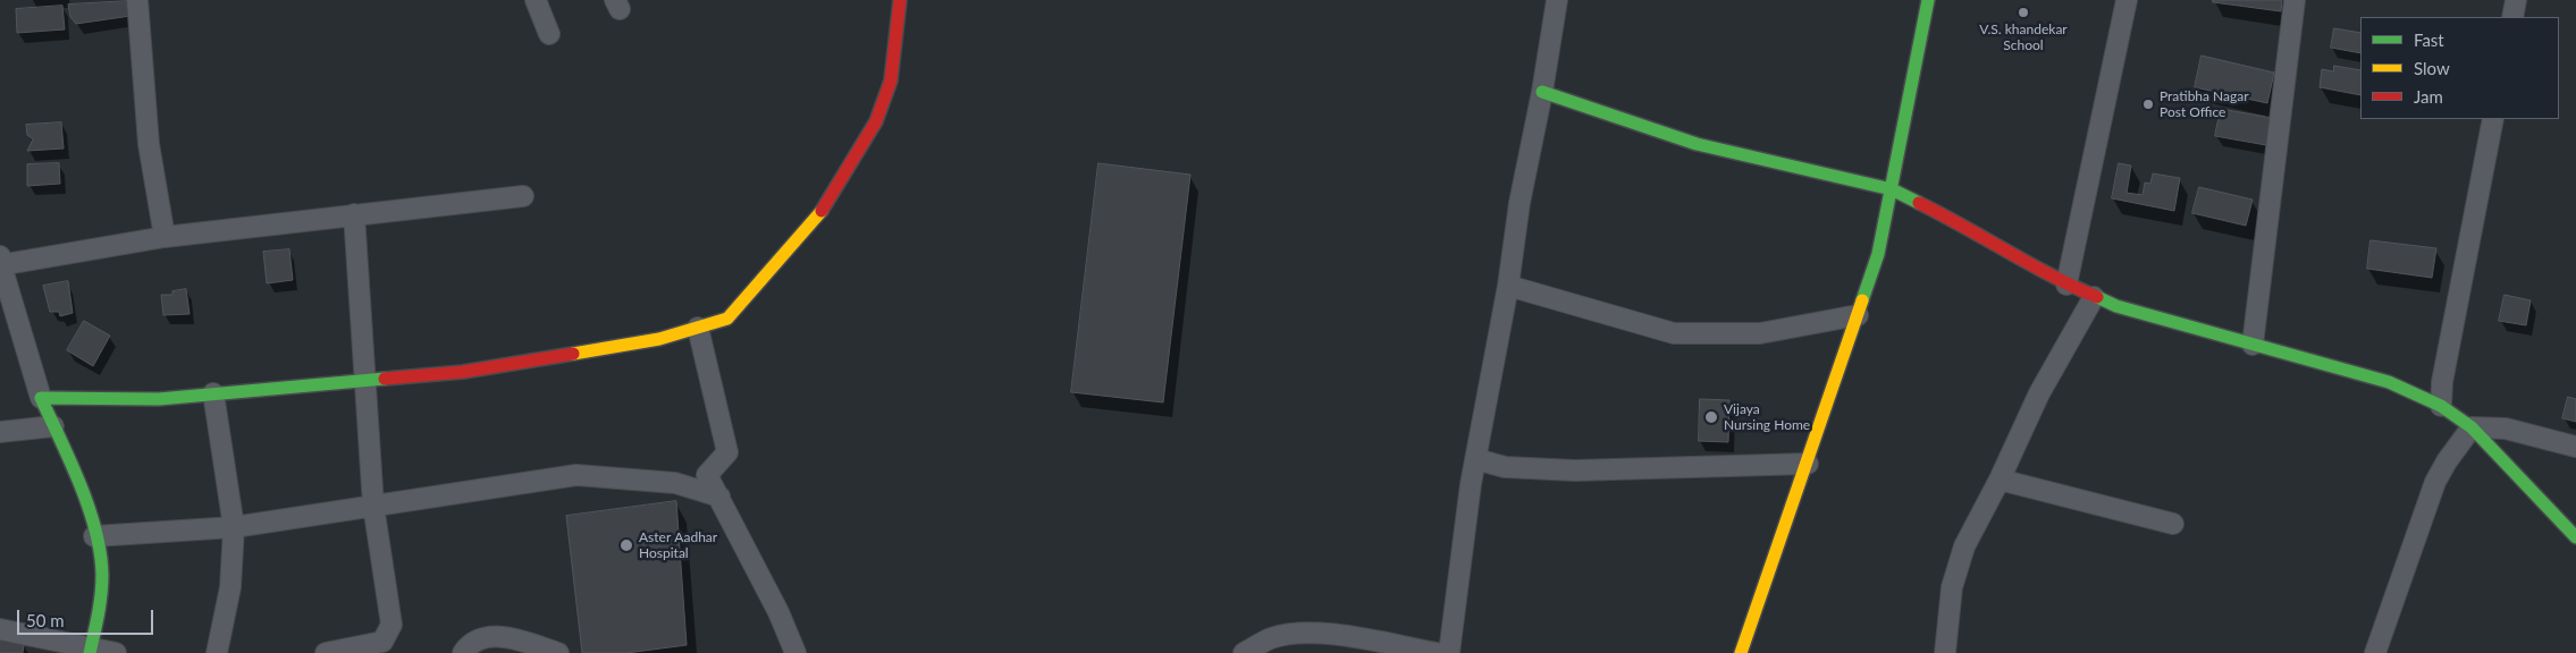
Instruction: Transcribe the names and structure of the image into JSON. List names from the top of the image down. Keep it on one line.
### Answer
{"places":["V.S. khandekar School","Pratibha Nagar Post Office","Vijaya Nursing Home","Aster Aadhar Hospital"],"legend":["Fast","Slow","Jam"],"scale_bar":"50 m"}
